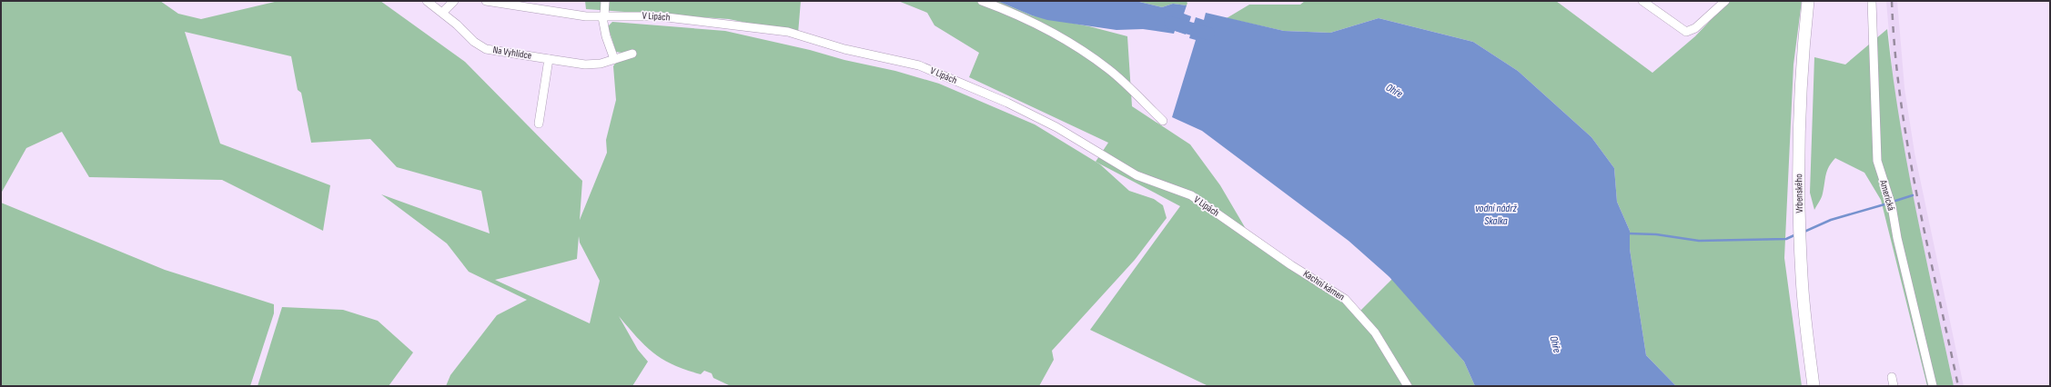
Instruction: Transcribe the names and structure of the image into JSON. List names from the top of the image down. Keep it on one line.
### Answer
{"streets":{"main road":["Vrbenského"],"street":["V Lipách","Na Vyhlídce","Americká","Kachní kámen"]},"crossings":[["V Lipách","Kachní kámen"]],"water":["Ohře","vodní nádrž Skalka"]}
